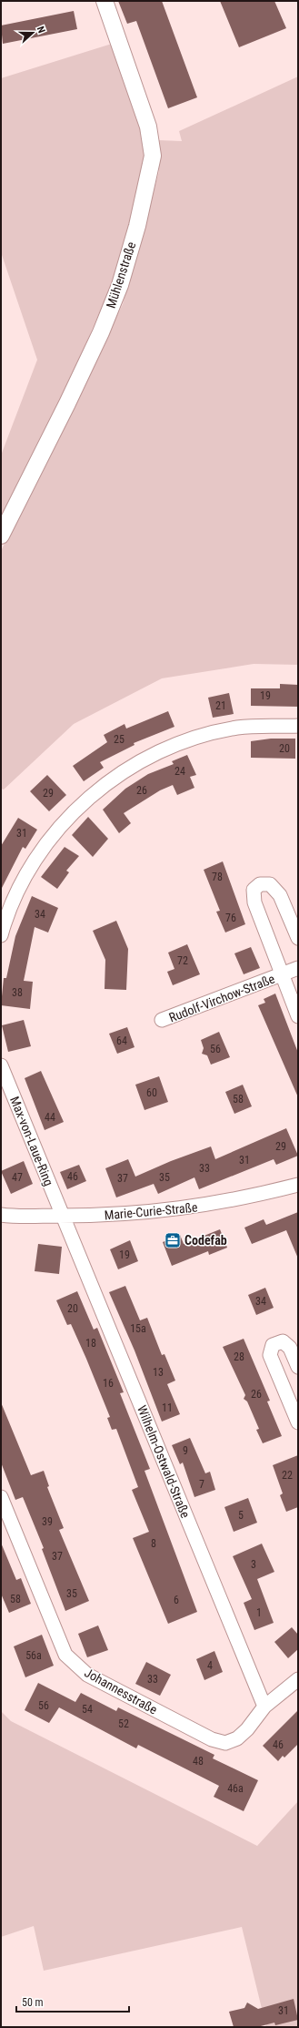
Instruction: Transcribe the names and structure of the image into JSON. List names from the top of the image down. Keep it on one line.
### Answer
{"streets":{"street":["Mühlenstraße","Rudolf-Virchow-Straße","Max-von-Laue-Ring","Marie-Curie-Straße","Wilhelm-Ostwald-Straße","Johannesstraße"]},"crossings":[["Max-von-Laue-Ring","Marie-Curie-Straße"],["Max-von-Laue-Ring","Wilhelm-Ostwald-Straße"],["Marie-Curie-Straße","Wilhelm-Ostwald-Straße"],["Wilhelm-Ostwald-Straße","Johannesstraße"]],"places":{"office":["Codefab"]},"house_numbers":["19","21","25","20","24","26","29","31","78","34","76","72","38","64","56","60","58","44","29","31","33","46","47","35","37","19","34","20","15a","18","28","13","16","26","11","9","22","7","5","39","8","37","3","35","58","6","1","56a","4","33","56","54","52","46","48","46a","31"],"scale_bar":"50 m","north":"right"}
